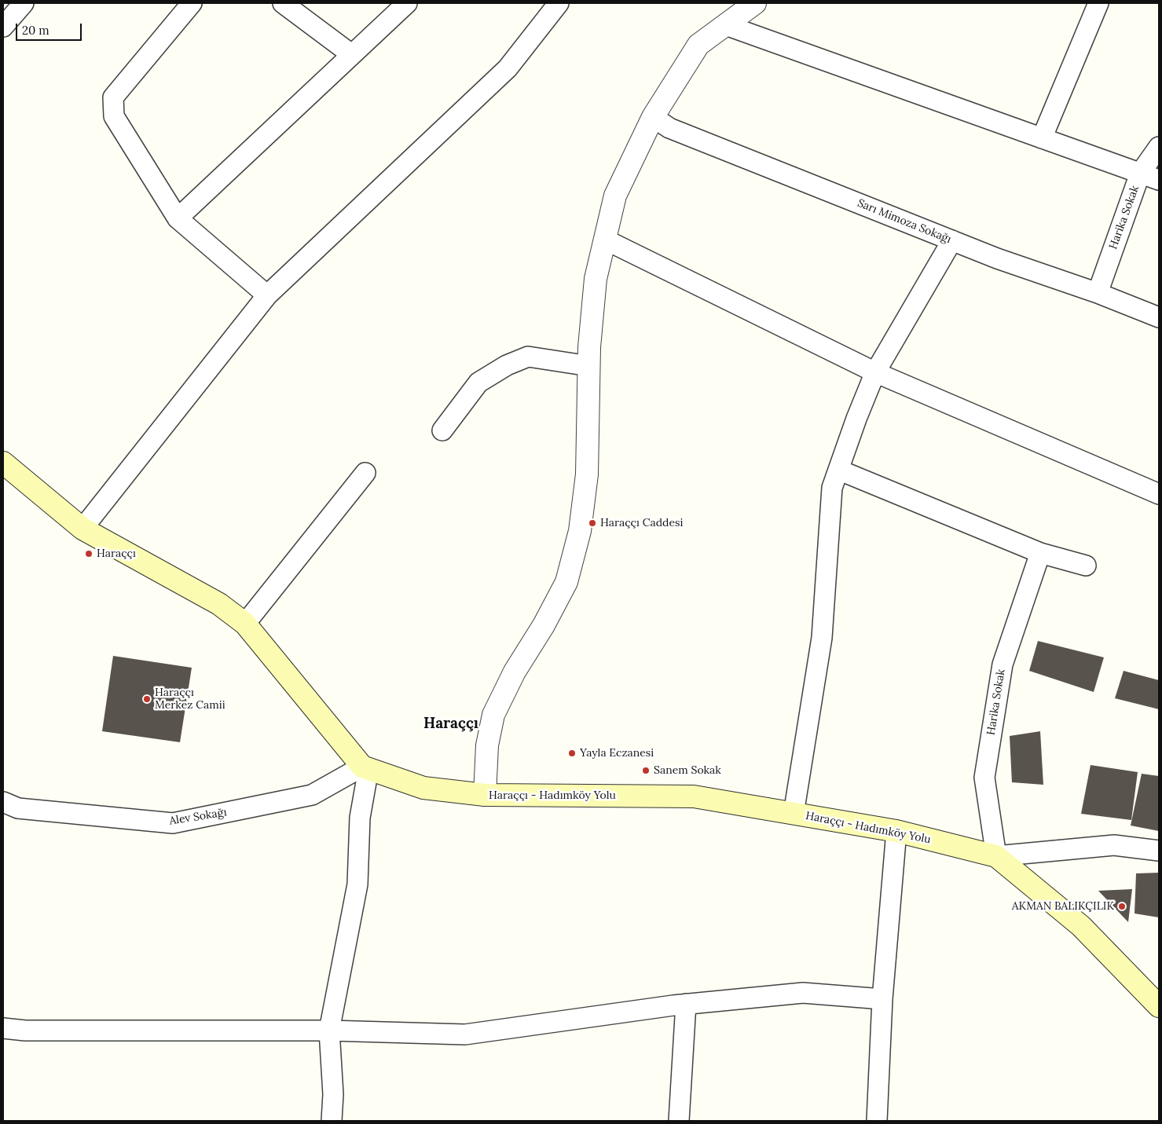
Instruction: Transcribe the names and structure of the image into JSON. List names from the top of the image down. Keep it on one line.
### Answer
{"streets":{"main road":["Haraççı - Hadımköy Yolu"],"street":["Harika Sokak","Sarı Mimoza Sokağı","Alev Sokağı"]},"crossings":[["Harika Sokak","Sarı Mimoza Sokağı"],["Harika Sokak","Haraççı - Hadımköy Yolu"],["Haraççı - Hadımköy Yolu","Alev Sokağı"]],"districts":["Haraççı"],"places":["Haraççı Caddesi","Haraççı","Haraççı Merkez Camii","Yayla Eczanesi","Sanem Sokak","AKMAN BALIKÇILIK"],"scale_bar":"20 m"}
